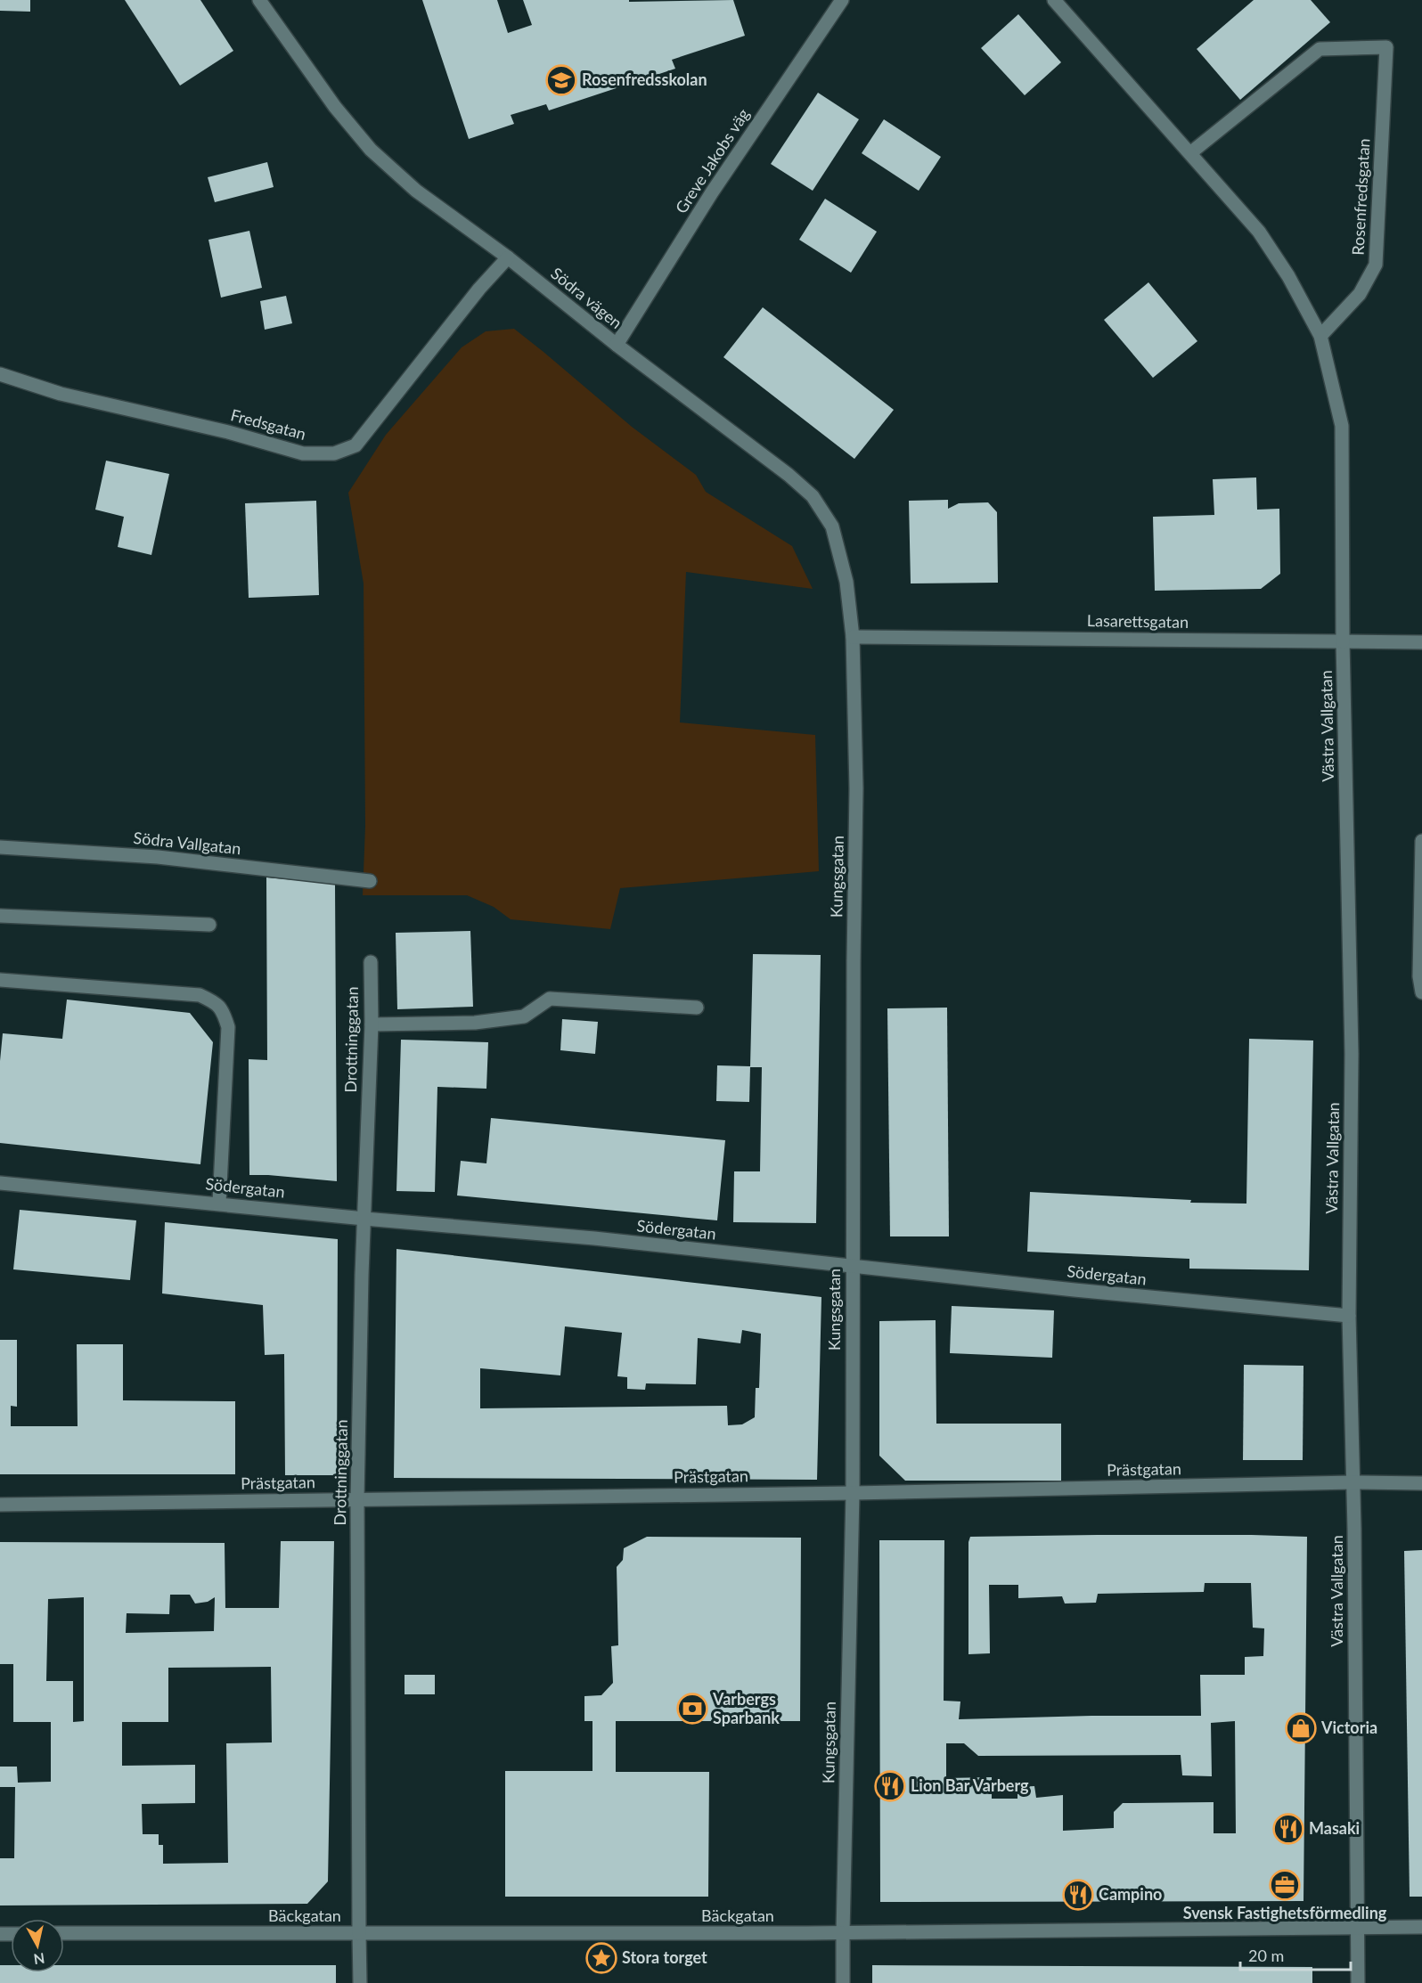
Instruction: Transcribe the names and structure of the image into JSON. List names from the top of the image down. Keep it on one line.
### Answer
{"streets":{"street":["Greve Jakobs väg","Rosenfredsgatan","Södra vägen","Fredsgatan","Lasarettsgatan","Västra Vallgatan","Södra Vallgatan","Kungsgatan","Drottninggatan","Södergatan","Prästgatan","Bäckgatan"]},"crossings":[["Greve Jakobs väg","Södra vägen"],["Rosenfredsgatan","Västra Vallgatan"],["Södra vägen","Fredsgatan"],["Södra vägen","Lasarettsgatan"],["Södra vägen","Kungsgatan"],["Lasarettsgatan","Västra Vallgatan"],["Lasarettsgatan","Kungsgatan"],["Västra Vallgatan","Södergatan"],["Västra Vallgatan","Prästgatan"],["Västra Vallgatan","Bäckgatan"],["Kungsgatan","Södergatan"],["Kungsgatan","Prästgatan"],["Kungsgatan","Bäckgatan"],["Drottninggatan","Södergatan"],["Drottninggatan","Prästgatan"],["Drottninggatan","Bäckgatan"]],"places":{"school or university":["Rosenfredsskolan"],"bank":["Varbergs Sparbank"],"shop":["Victoria"],"restaurant":["Lion Bar Varberg","Masaki","Campino"],"office":["Svensk Fastighetsförmedling"],"place":["Stora torget"]},"scale_bar":"20 m","north":"bottom"}
